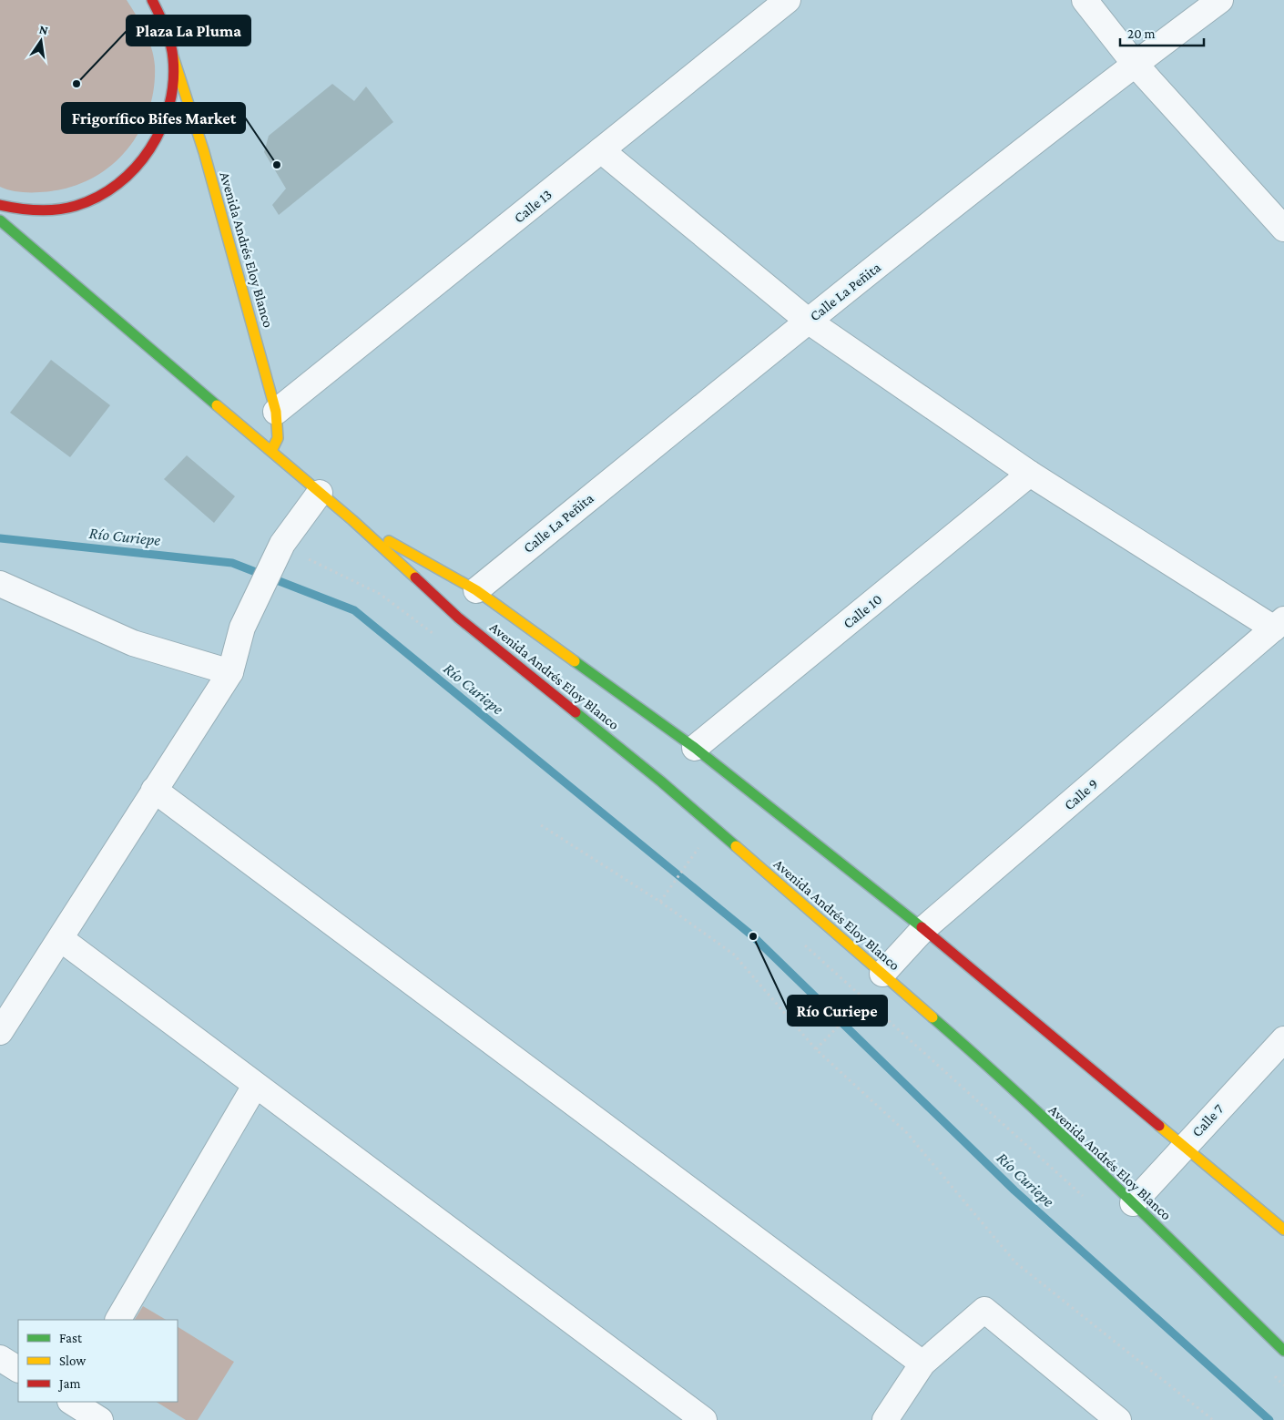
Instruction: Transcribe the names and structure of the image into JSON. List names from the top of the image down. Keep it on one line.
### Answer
{"streets":{"main road":["Avenida Andrés Eloy Blanco"],"street":["Calle 13","Calle La Peñita","Calle 10","Calle 9","Calle 7"]},"crossings":[["Calle 13","Avenida Andrés Eloy Blanco"],["Avenida Andrés Eloy Blanco","Calle La Peñita"],["Avenida Andrés Eloy Blanco","Calle 10"],["Avenida Andrés Eloy Blanco","Calle 9"],["Avenida Andrés Eloy Blanco","Calle 7"]],"water":["Río Curiepe"],"places":["Plaza La Pluma","Frigorífico Bifes Market","Río Curiepe"],"legend":["Fast","Slow","Jam"],"scale_bar":"20 m","north":"top"}
